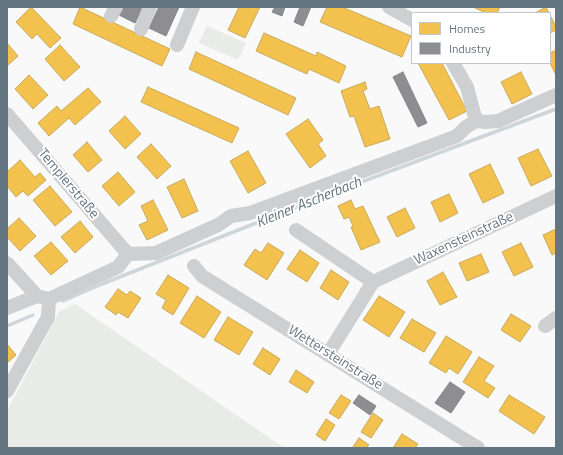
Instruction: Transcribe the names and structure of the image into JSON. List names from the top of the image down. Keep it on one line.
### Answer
{"streets":{"street":["Templerstraße","Waxensteinstraße","Wettersteinstraße"]},"water":["Kleiner Ascherbach"],"legend":["Homes","Industry"]}
